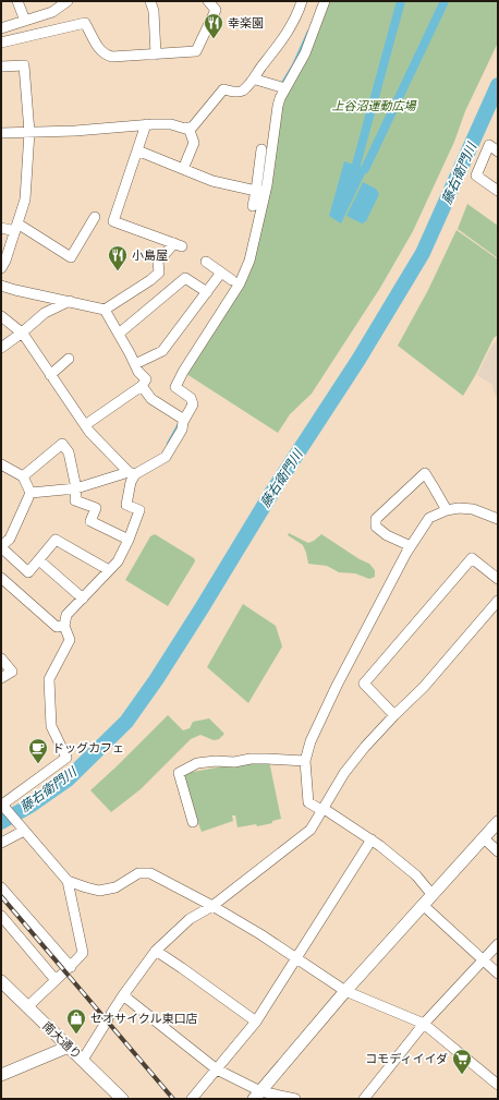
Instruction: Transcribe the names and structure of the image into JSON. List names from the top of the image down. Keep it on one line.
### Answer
{"streets":{"street":["南大通り"]},"water":["藤右衛門川"],"parks":["上谷沼運動広場"],"places":{"restaurant":["幸楽園","小島屋"],"cafe":["ドッグカフェ"],"shop":["セオサイクル東口店"],"supermarket":["コモディイイダ"]}}
